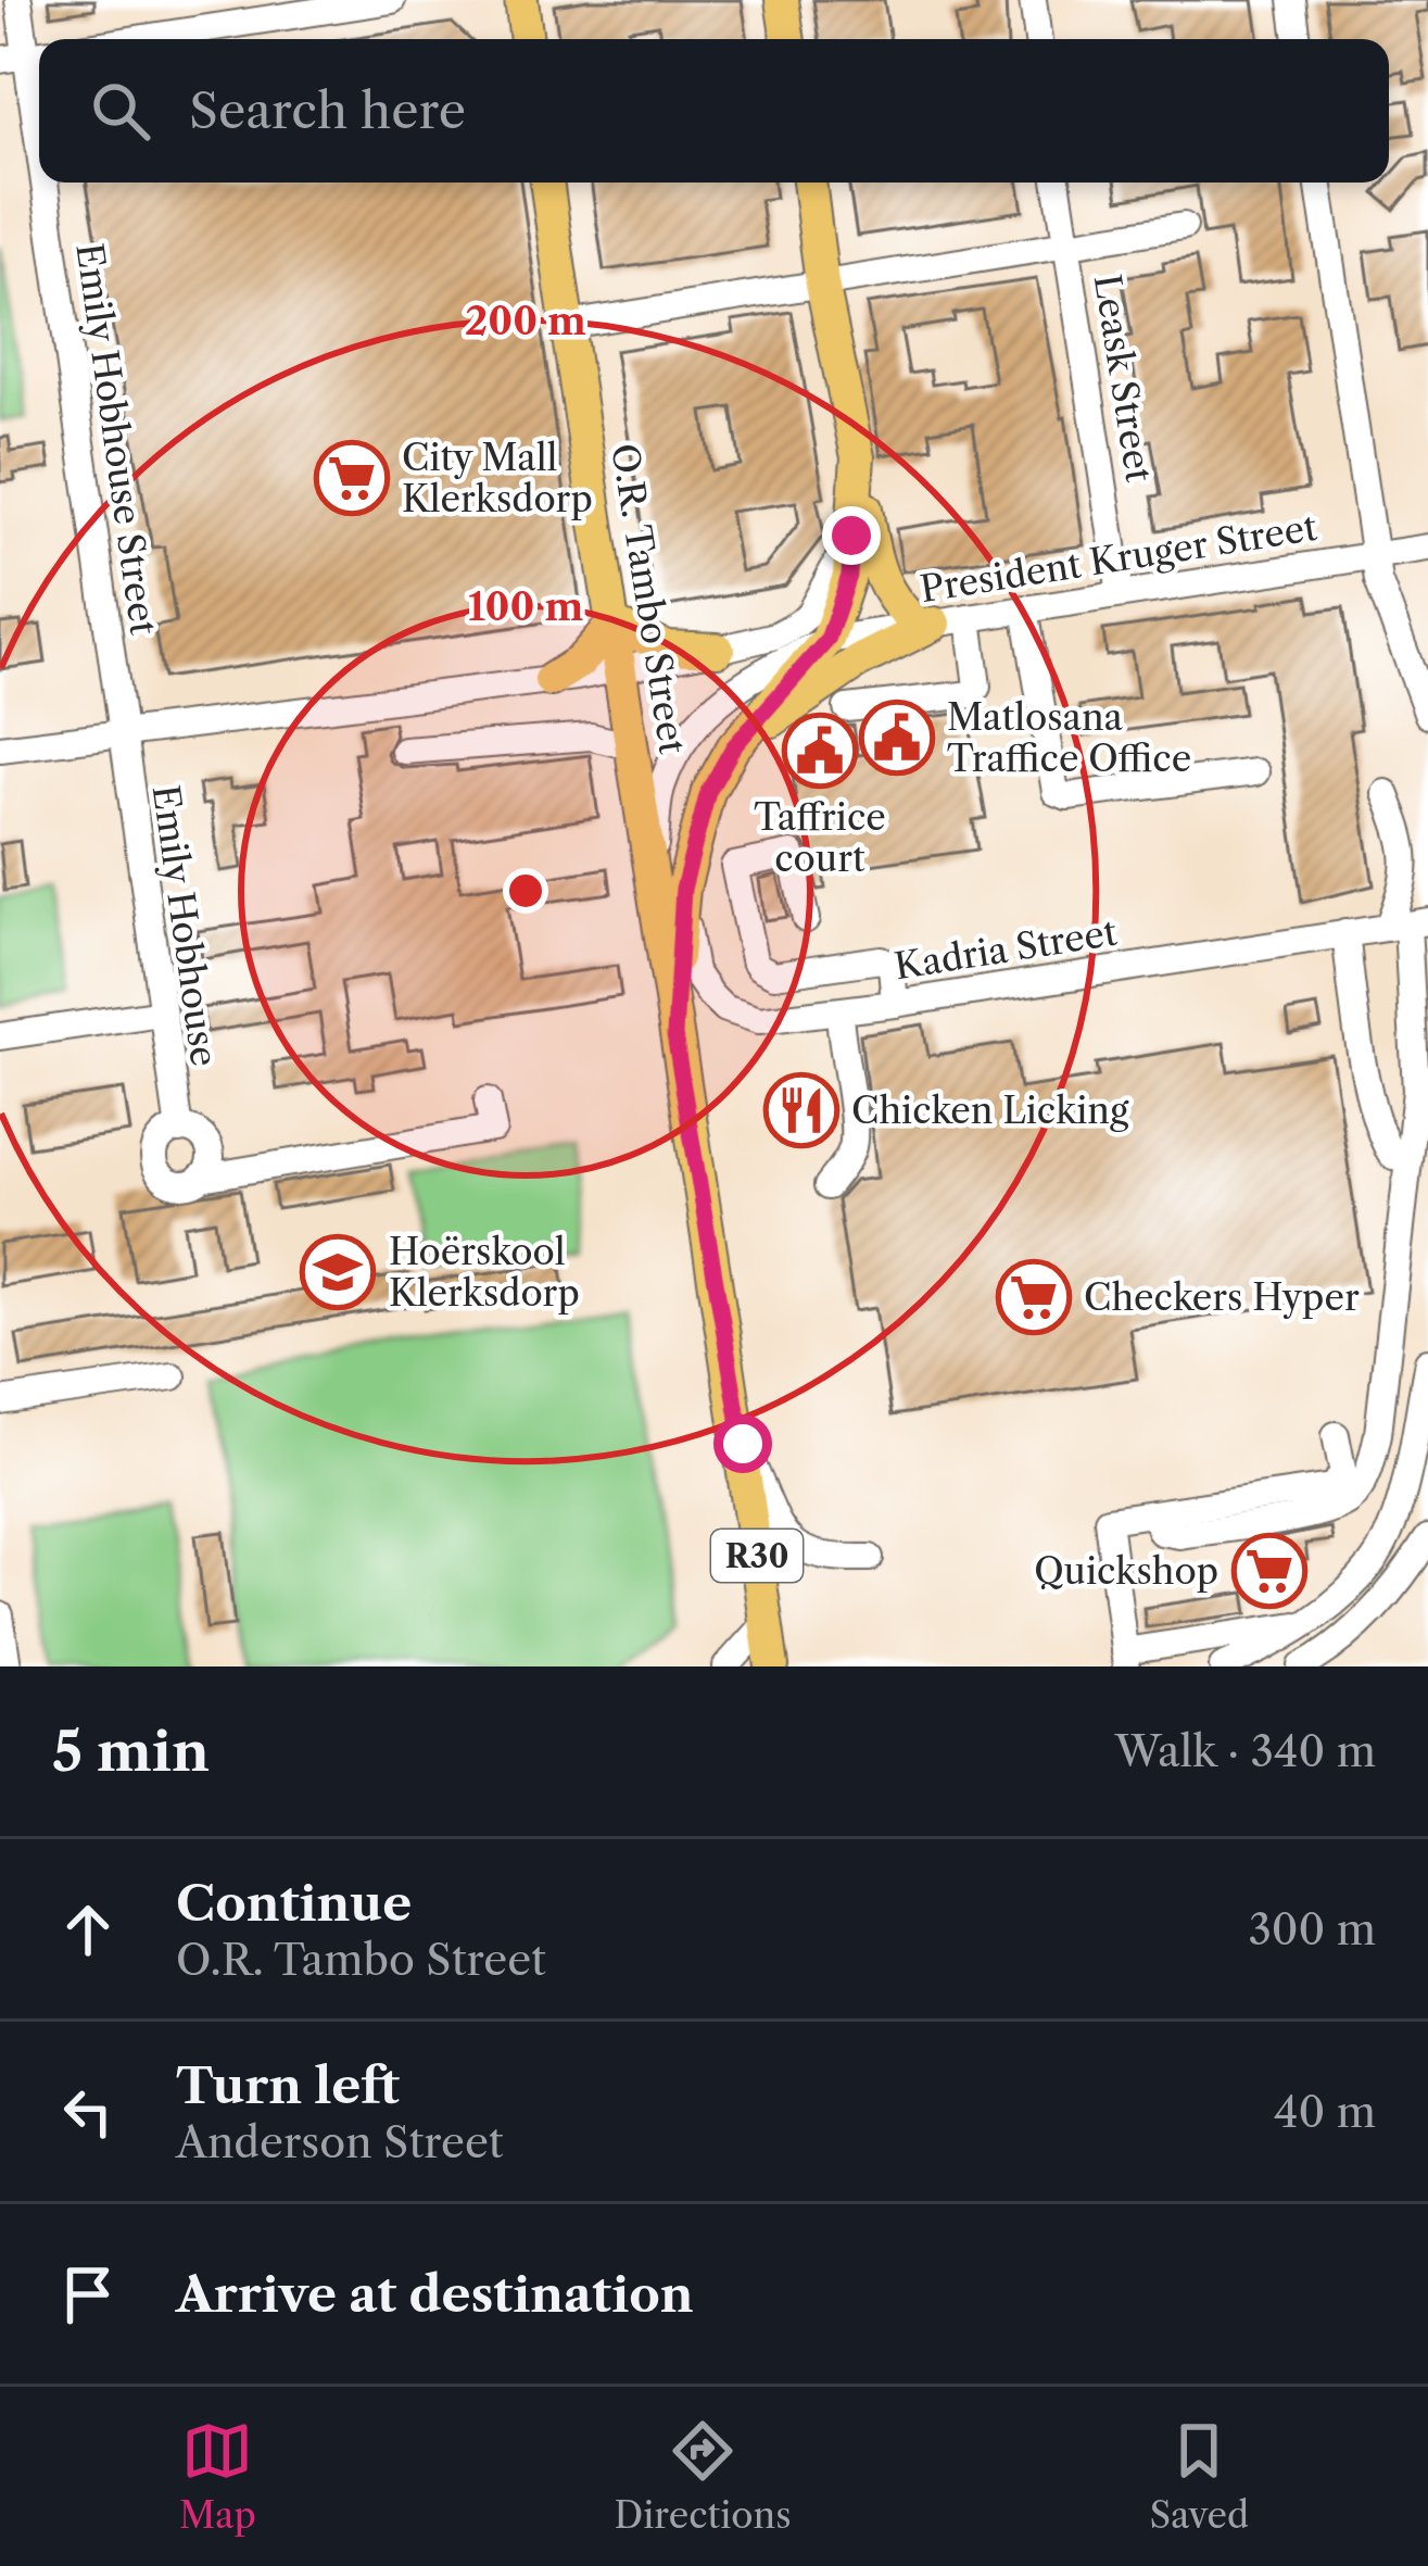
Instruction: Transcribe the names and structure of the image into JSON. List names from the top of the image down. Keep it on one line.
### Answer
{"streets":{"main road":["O.R. Tambo Street","R30"],"street":["Leask Street","Emily Hobhouse Street","President Kruger Street","Emily Hobhouse","Kadria Street"]},"crossings":[["Leask Street","President Kruger Street"],["Emily Hobhouse Street","Emily Hobhouse"],["President Kruger Street","O.R. Tambo Street"],["President Kruger Street","Kadria Street"],["President Kruger Street","R30"],["O.R. Tambo Street","Kadria Street"],["O.R. Tambo Street","R30"]],"places":{"supermarket":["City Mall Klerksdorp","Checkers Hyper","Quickshop"],"public building":["Matlosana Traffice Office","Taffrice court"],"restaurant":["Chicken Licking"],"school or university":["Hoërskool Klerksdorp"]},"page":{"search":"Search here","heading":["5 min","Walk · 340 m"],"list":[["Continue","O.R. Tambo Street","300 m"],["Turn left","Anderson Street","40 m"],"Arrive at destination"],"nav":["Map","Directions","Saved"]},"rings":["200 m","100 m"]}
